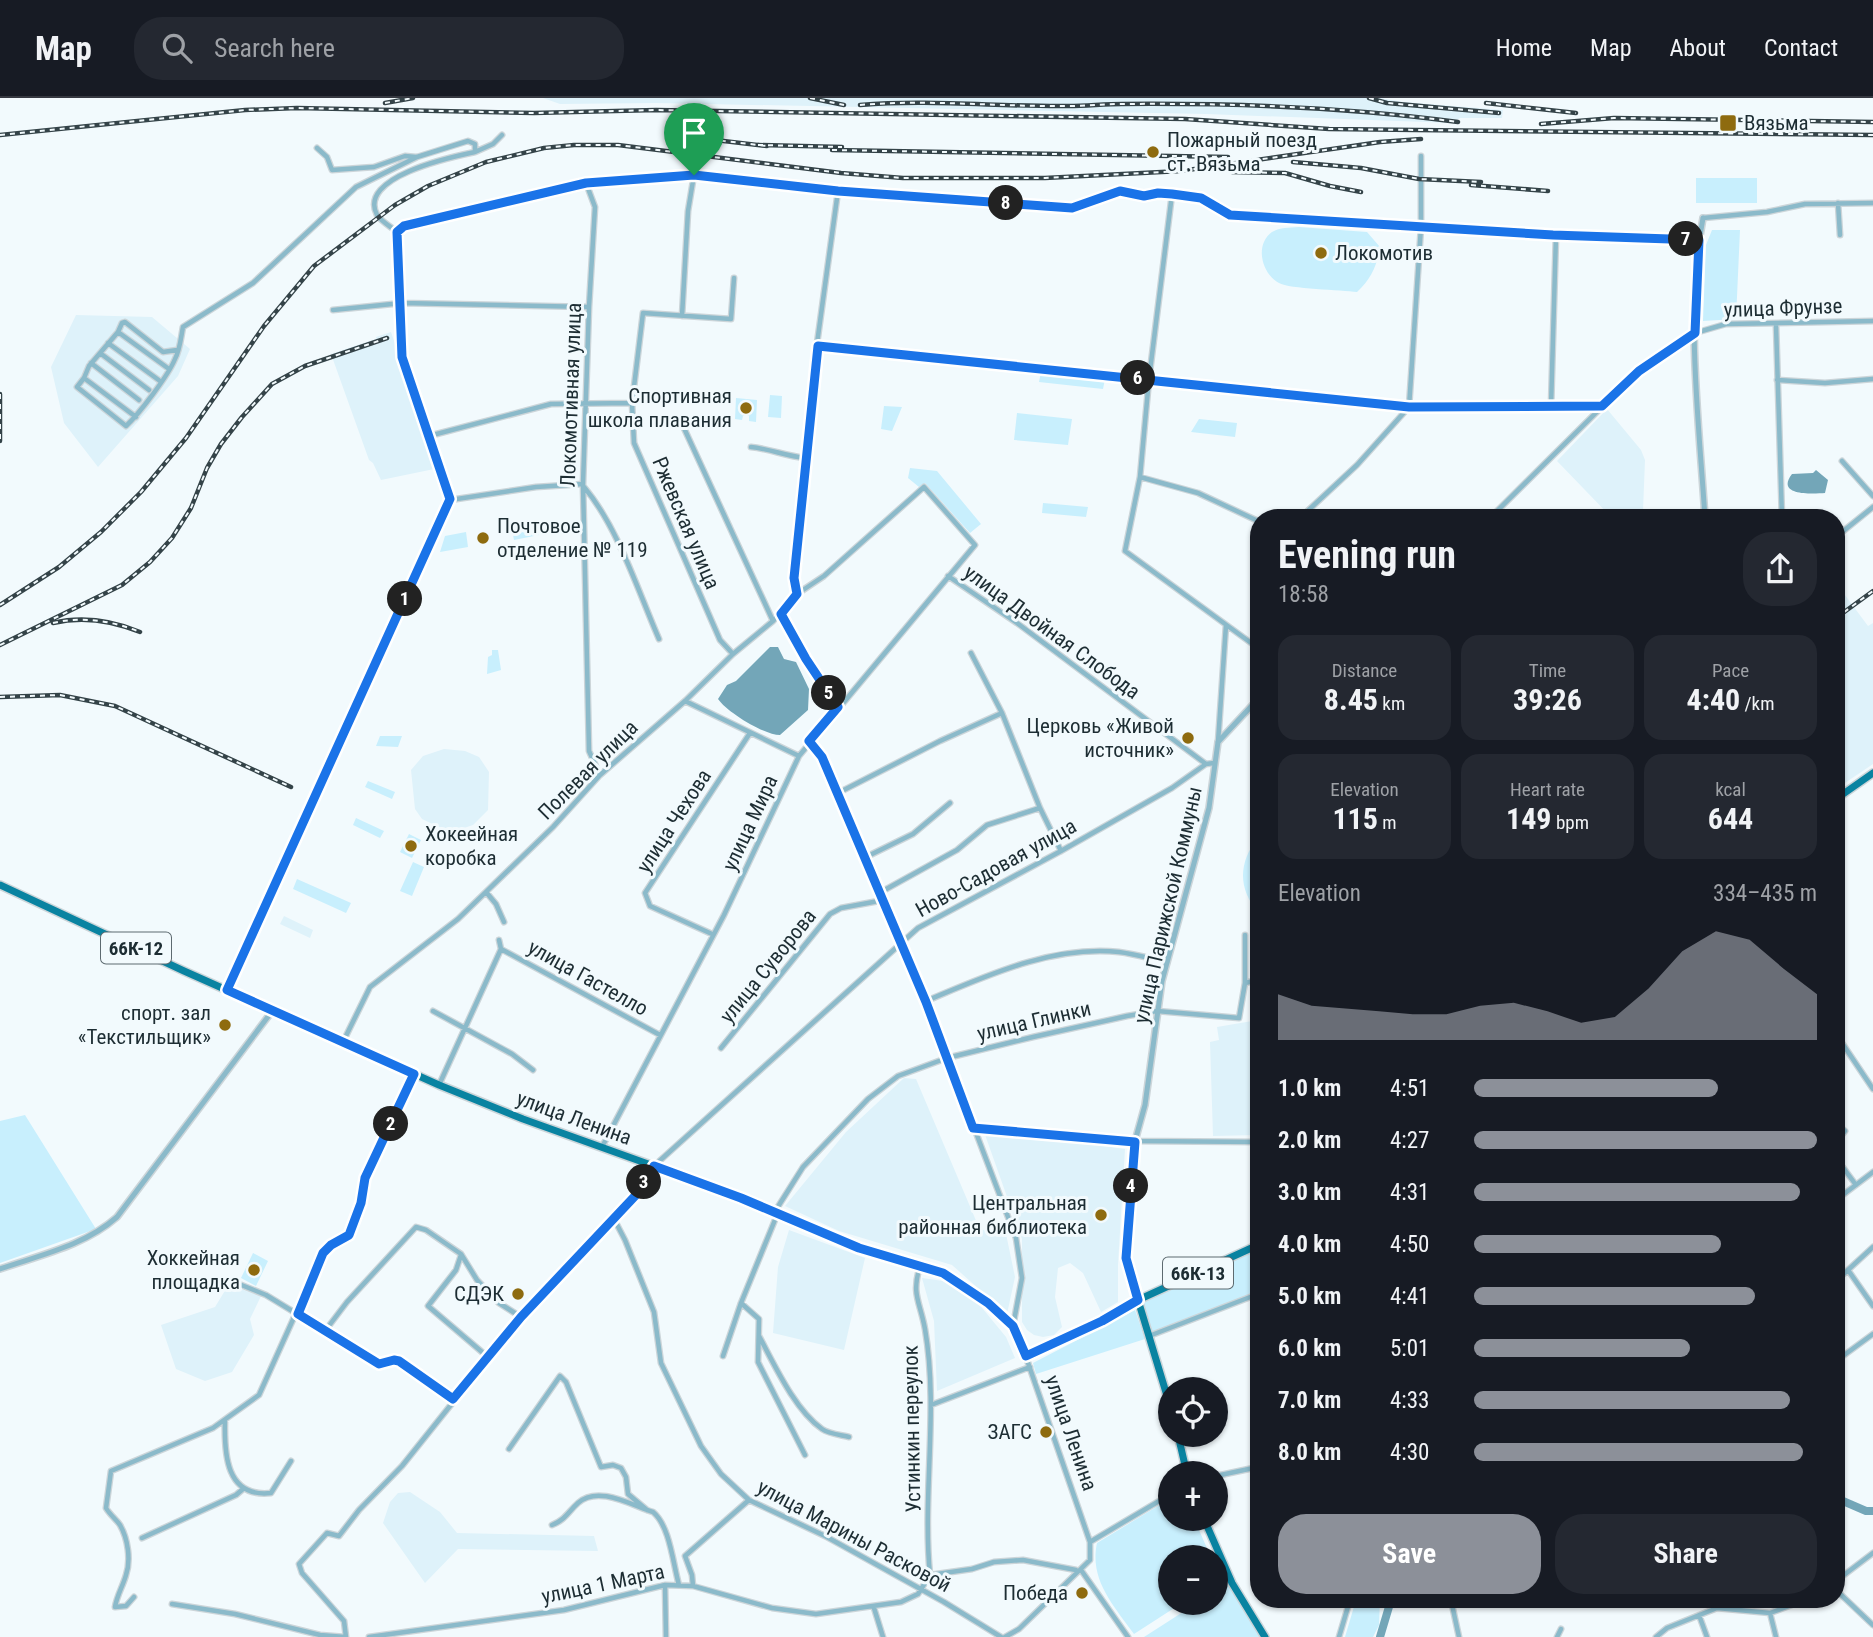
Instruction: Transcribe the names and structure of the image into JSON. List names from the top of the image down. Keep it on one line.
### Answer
{"streets":{"main road":["66К-12","улица Ленина","66К-13"],"street":["улица Фрунзе","Локомотивная улица","Ржевская улица","улица Двойная Слобода","Полевая улица","улица Чехова","улица Мира","Ново-Садовая улица","улица Парижской Коммуны","улица Суворова","улица Гастелло","улица Глинки","Устинкин переулок","улица Марины Расковой","улица 1 Марта"]},"crossings":[["Локомотивная улица","Полевая улица"],["Ржевская улица","Полевая улица"],["улица Двойная Слобода","улица Мира"],["улица Двойная Слобода","Ново-Садовая улица"],["Полевая улица","улица Мира"],["Полевая улица","улица Ленина"],["улица Чехова","улица Мира"],["улица Мира","улица Гастелло"],["улица Мира","улица Ленина"],["Ново-Садовая улица","улица Ленина"],["Ново-Садовая улица","улица Марины Расковой"],["улица Парижской Коммуны","улица Глинки"],["улица Парижской Коммуны","66К-13"],["улица Глинки","улица Ленина"],["улица Ленина","Устинкин переулок"],["улица Марины Расковой","улица 1 Марта"]],"places":{"transit":["Вязьма"],"other":["Пожарный поезд ст. Вязьма","Локомотив","Спортивная школа плавания","Почтовое отделение № 119","Церковь «Живой источник»","Хокеейная коробка","спорт. зал «Текстильщик»","Центральная районная библиотека","Хоккейная площадка","СДЭК","ЗАГС","Победа"]},"page":{"header":"Map","search":"Search here","nav":["Home","Map","About","Contact"],"pins":["8","7","6","1","5","2","3","4"],"heading":["Evening run","18:58"],"stats":[["Distance","8.45 km"],["Time","39:26"],["Pace","4:40 /km"],["Elevation","115 m"],["Heart rate","149 bpm"],["kcal","644"]],"chart":["Elevation","334–435 m"],"list":[{"name":"1.0 km","note":"4:51"},{"name":"2.0 km","note":"4:27"},{"name":"3.0 km","note":"4:31"},{"name":"4.0 km","note":"4:50"},{"name":"5.0 km","note":"4:41"},{"name":"6.0 km","note":"5:01"},{"name":"7.0 km","note":"4:33"},{"name":"8.0 km","note":"4:30"}],"map_buttons":["+","−"],"buttons":["Save","Share"]}}
